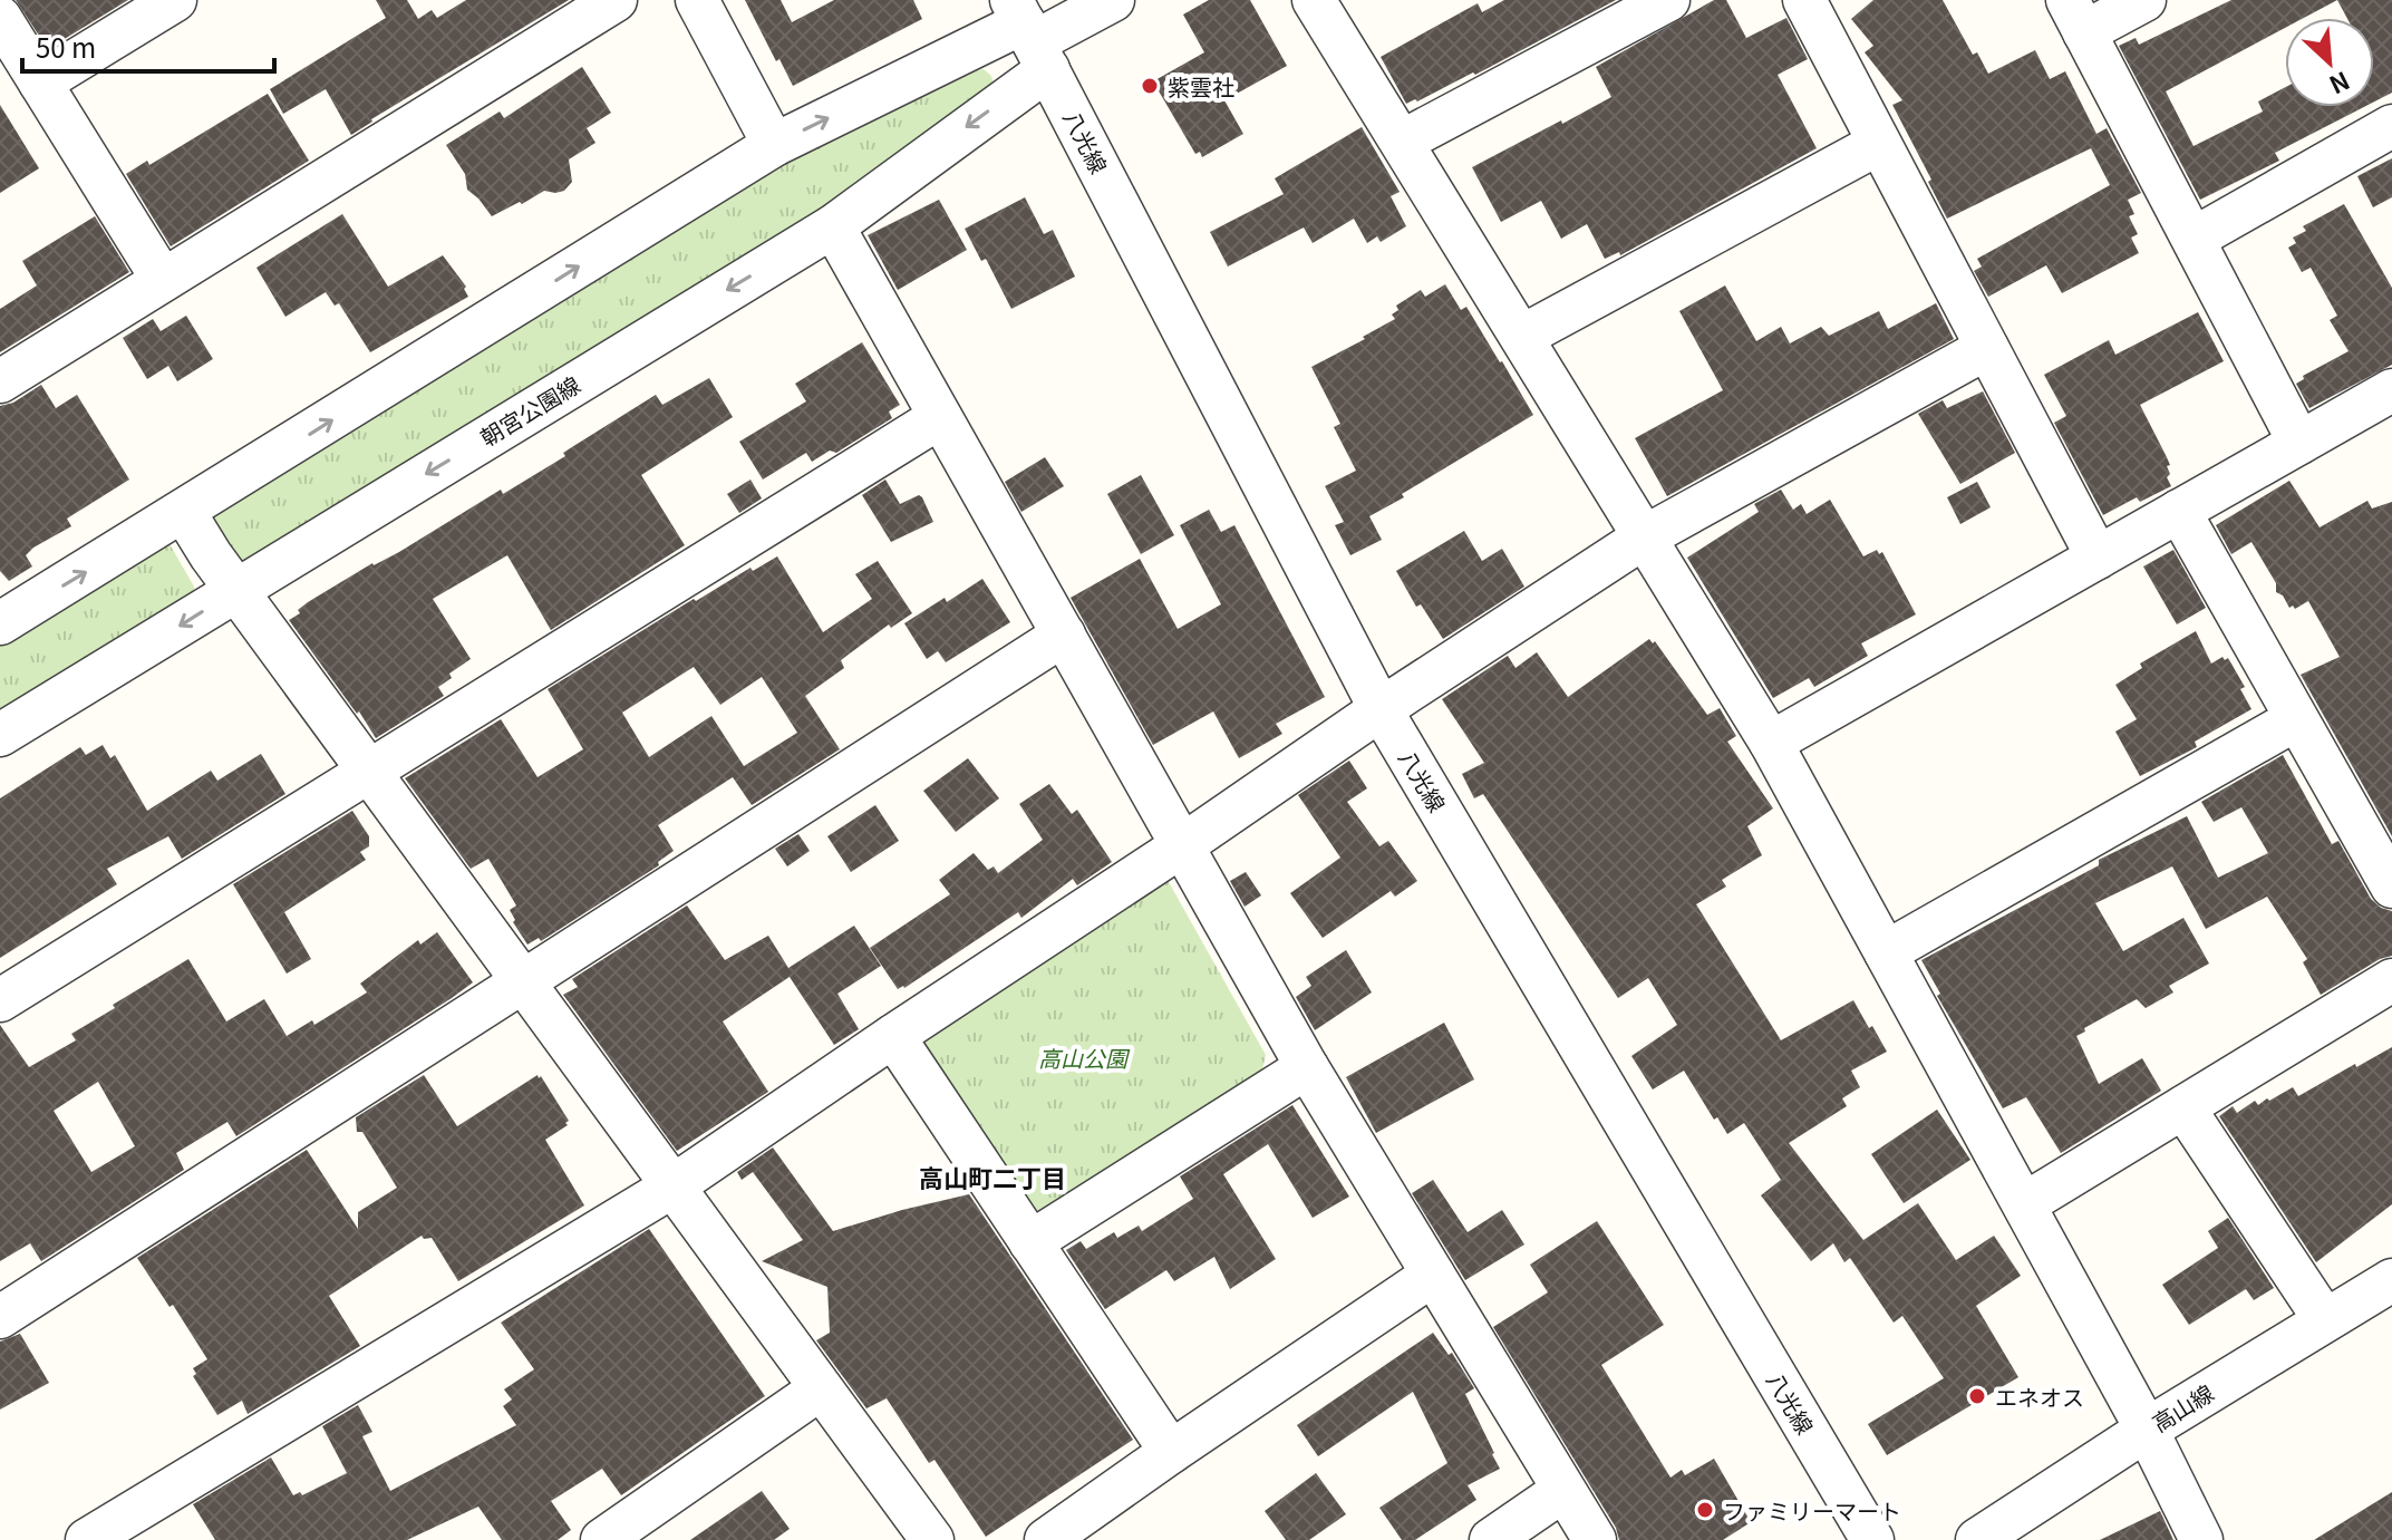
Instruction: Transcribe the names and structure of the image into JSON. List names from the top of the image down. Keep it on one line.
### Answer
{"streets":{"street":["八光線","朝宮公園線","高山線"]},"crossings":[["八光線","朝宮公園線"]],"districts":["高山町二丁目"],"parks":["高山公園"],"places":["紫雲社","エネオス","ファミリーマート"],"scale_bar":"50 m","north":"bottom right"}
